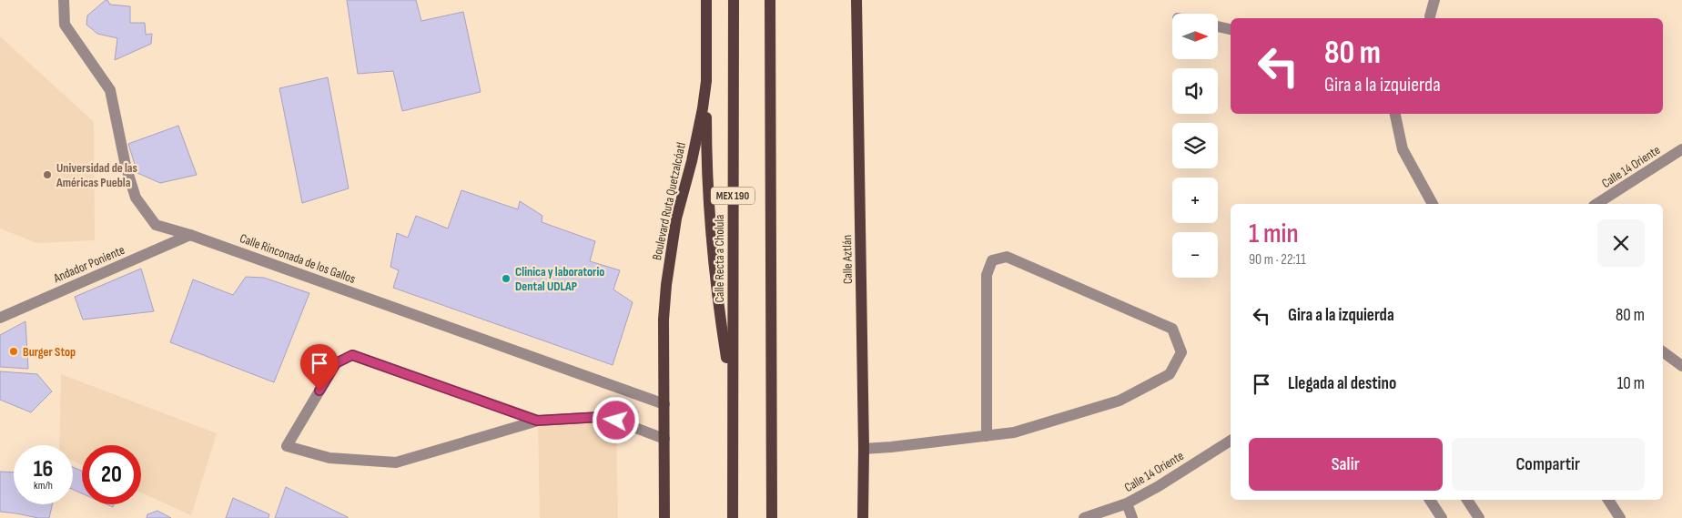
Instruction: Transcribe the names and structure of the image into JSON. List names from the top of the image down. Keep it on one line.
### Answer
{"streets":{"main road":["MEX 190","Boulevard Ruta Quetzalcóatl","Calle Recta a Cholula","Calle Aztlán"],"street":["Calle 14 Oriente","Calle Rinconada de los Gallos","Andador Poniente"]},"crossings":[["Boulevard Ruta Quetzalcóatl","Calle Rinconada de los Gallos"],["Calle Rinconada de los Gallos","Andador Poniente"]],"places":["Universidad de las Américas Puebla","Clinica y laboratorio Dental UDLAP","Burger Stop"],"north":"right","page":{"map_buttons":["+","−"],"turn":["80 m","Gira a la izquierda"],"heading":["1 min","90 m · 22:11"],"list":[{"name":"Gira a la izquierda","value":"80 m"},{"name":"Llegada al destino","value":"10 m"}],"buttons":["Salir","Compartir"],"speed":"16 km/h","limit":"20"}}
